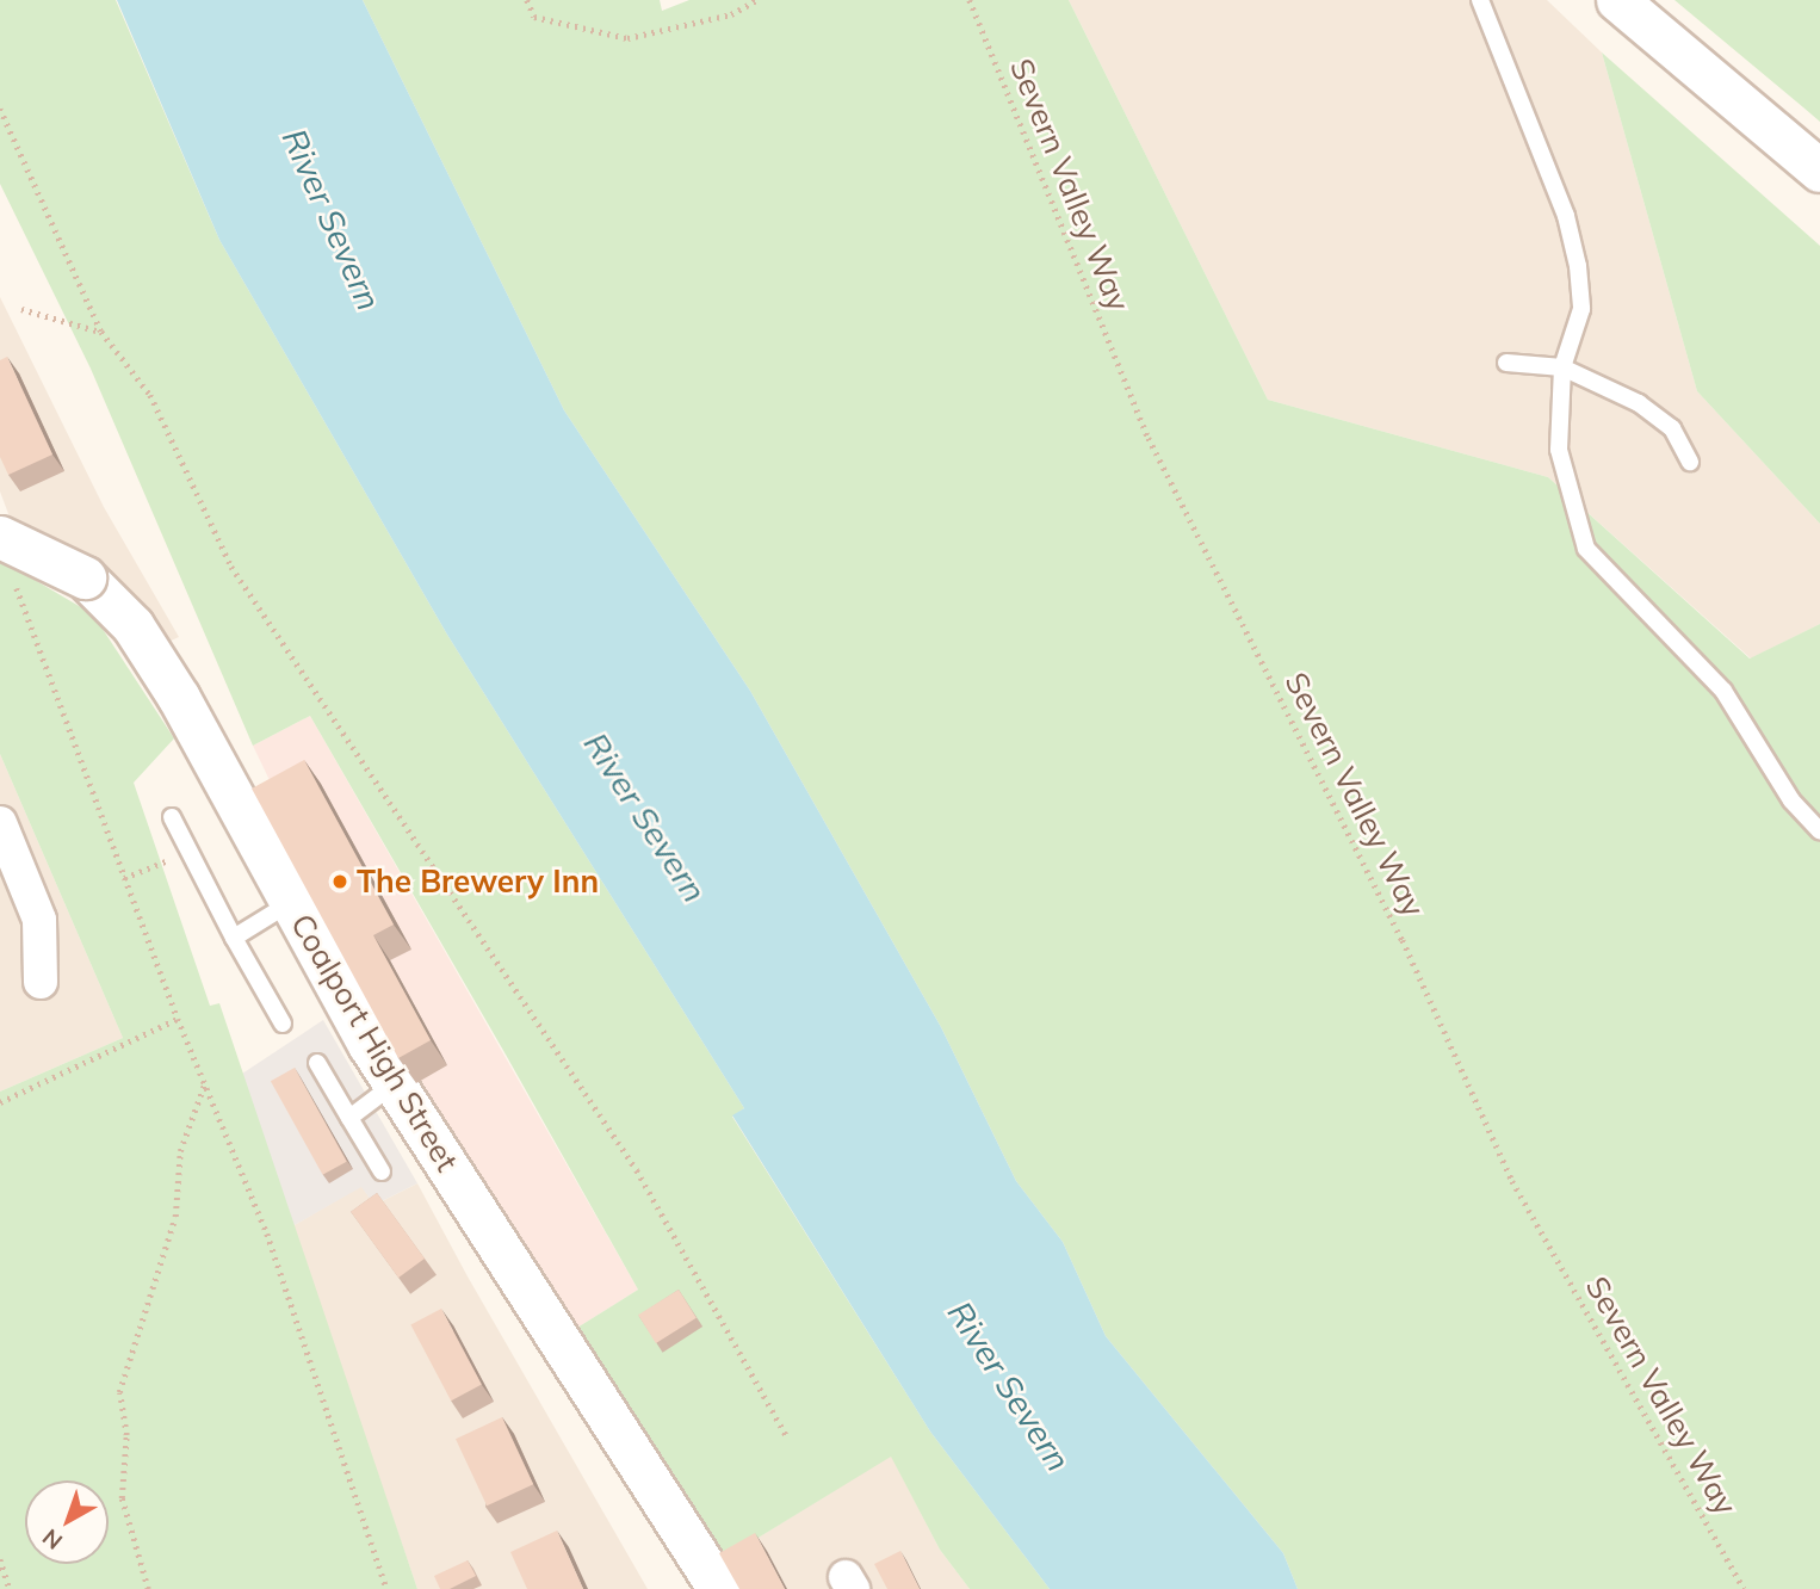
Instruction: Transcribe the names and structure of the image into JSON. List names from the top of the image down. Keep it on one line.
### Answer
{"streets":{"street":["Coalport High Street"],"path":["Severn Valley Way"]},"water":["River Severn"],"places":["The Brewery Inn"],"north":"bottom left"}
